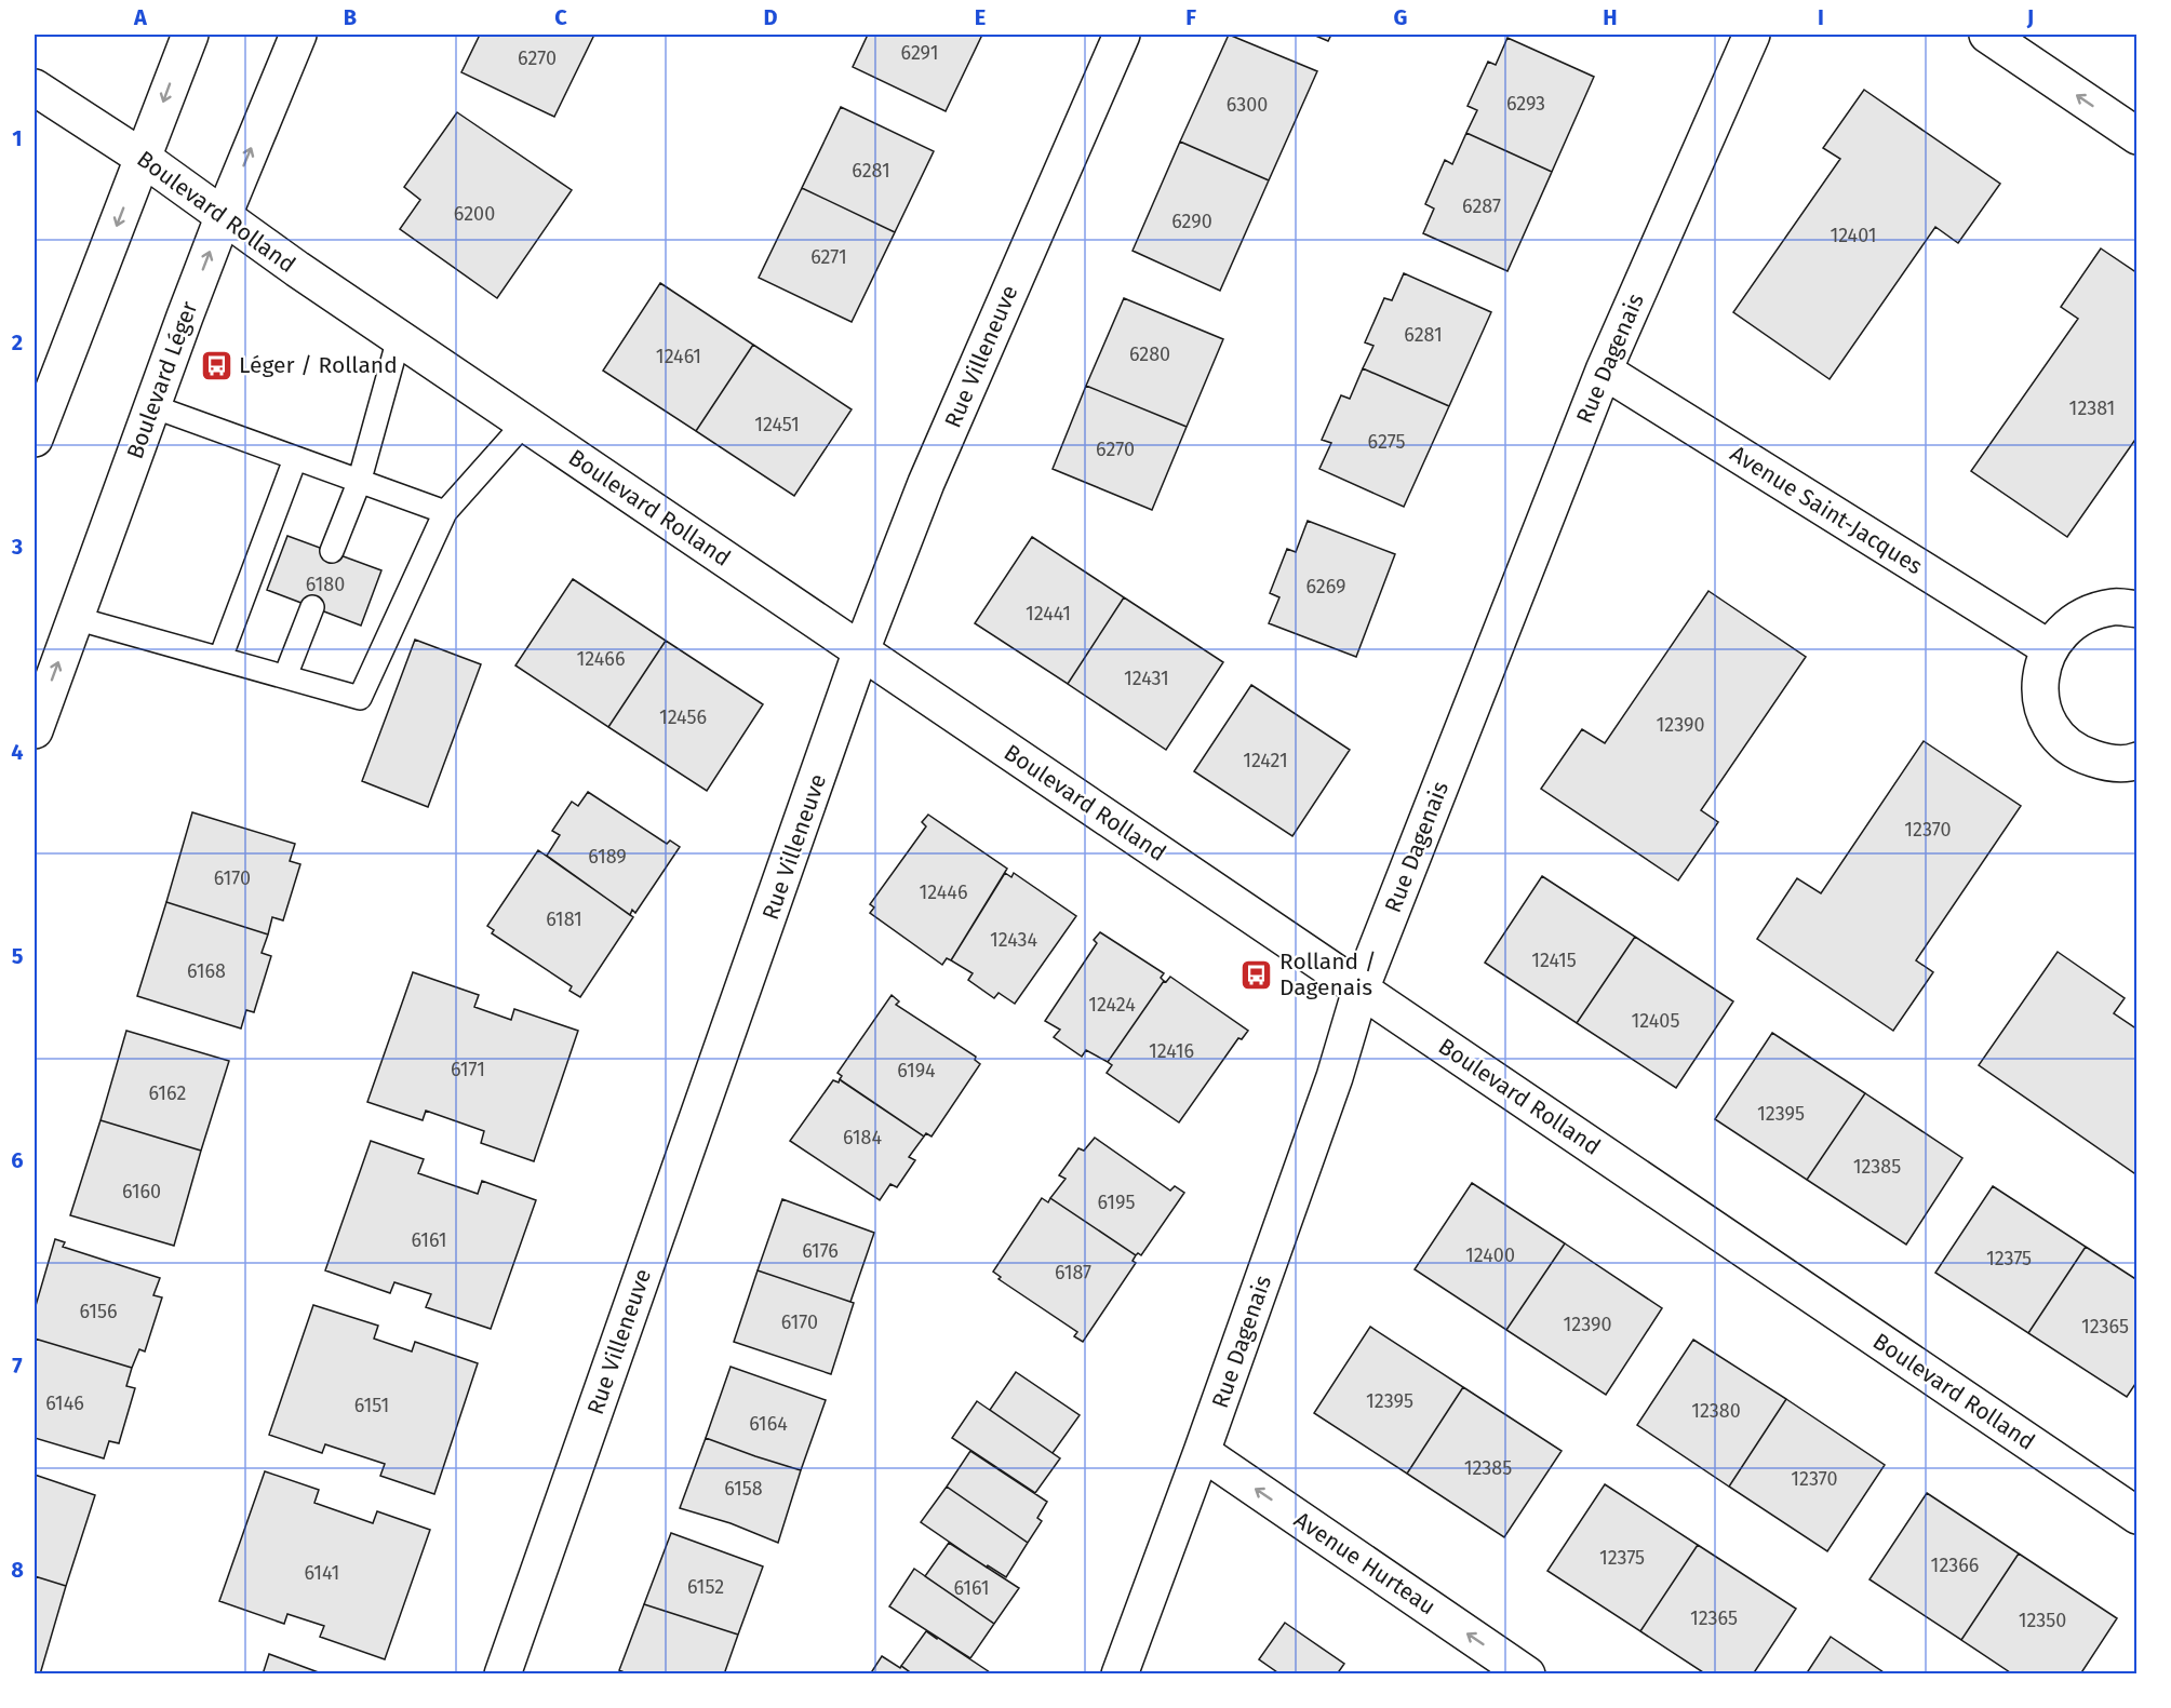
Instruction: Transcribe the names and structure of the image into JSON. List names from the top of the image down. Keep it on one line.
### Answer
{"streets":{"street":["Boulevard Rolland","Rue Villeneuve","Rue Dagenais","Boulevard Léger","Avenue Saint-Jacques","Avenue Hurteau"]},"crossings":[["Boulevard Rolland","Rue Villeneuve"],["Boulevard Rolland","Rue Dagenais"],["Boulevard Rolland","Boulevard Léger"],["Rue Dagenais","Avenue Saint-Jacques"],["Rue Dagenais","Avenue Hurteau"]],"one_way":["Avenue Hurteau"],"places":{"bus stop":["Léger / Rolland","Rolland / Dagenais"]},"house_numbers":["6291","6270","6293","6300","6281","6287","6200","6290","12401","6271","6281","6280","12461","12381","12451","6275","6270","6180","6269","12441","12466","12431","12456","12390","12421","12370","6189","6170","12446","6181","12434","12415","6168","12424","12405","12416","6171","6194","6162","12395","6184","12385","6160","6195","6161","6176","12400","12375","6187","6156","6170","12390","12365","12395","6146","6151","12380","6164","12385","12370","6158","12375","12366","6141","6152","6161","12365","12350"],"grid":{"columns":["A","B","C","D","E","F","G","H","I","J"],"rows":["1","2","3","4","5","6","7","8"]}}
